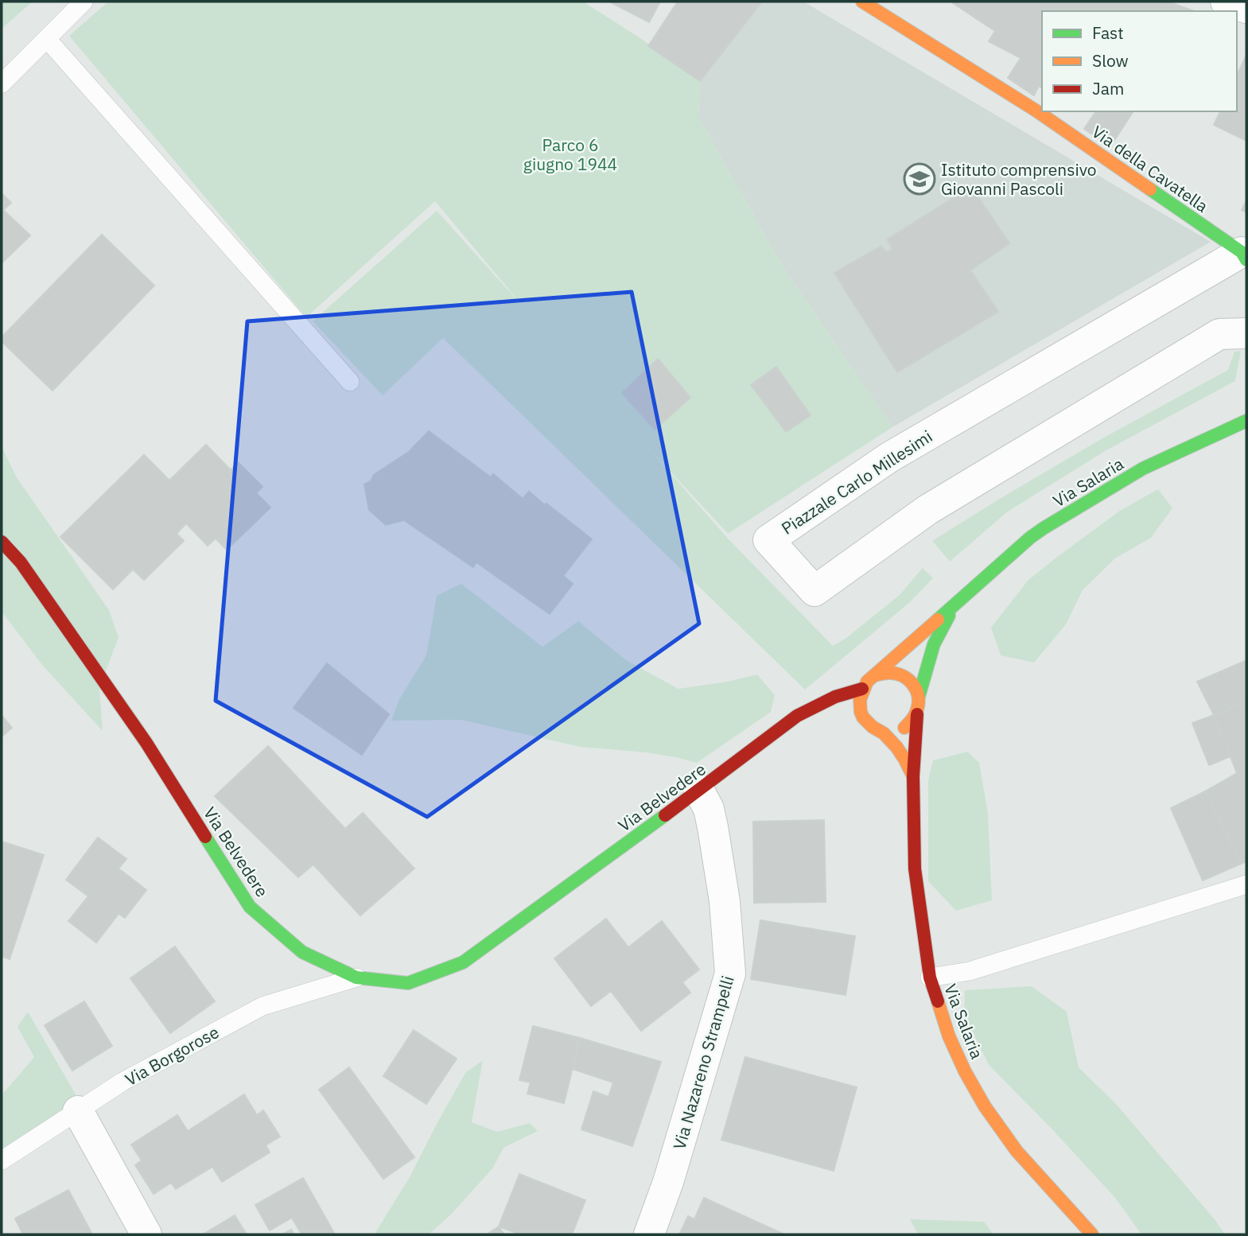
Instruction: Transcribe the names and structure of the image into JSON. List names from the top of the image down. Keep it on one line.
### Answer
{"streets":{"street":["Via della Cavatella","Piazzale Carlo Millesimi","Via Salaria","Via Belvedere","Via Nazareno Strampelli"],"lane":["Via Borgorose"]},"crossings":[["Via della Cavatella","Piazzale Carlo Millesimi"],["Via Salaria","Via Belvedere"],["Via Belvedere","Via Borgorose"],["Via Belvedere","Via Nazareno Strampelli"]],"parks":["Parco 6 giugno 1944"],"places":{"school or university":["Istituto comprensivo Giovanni Pascoli"]},"legend":["Fast","Slow","Jam"]}
